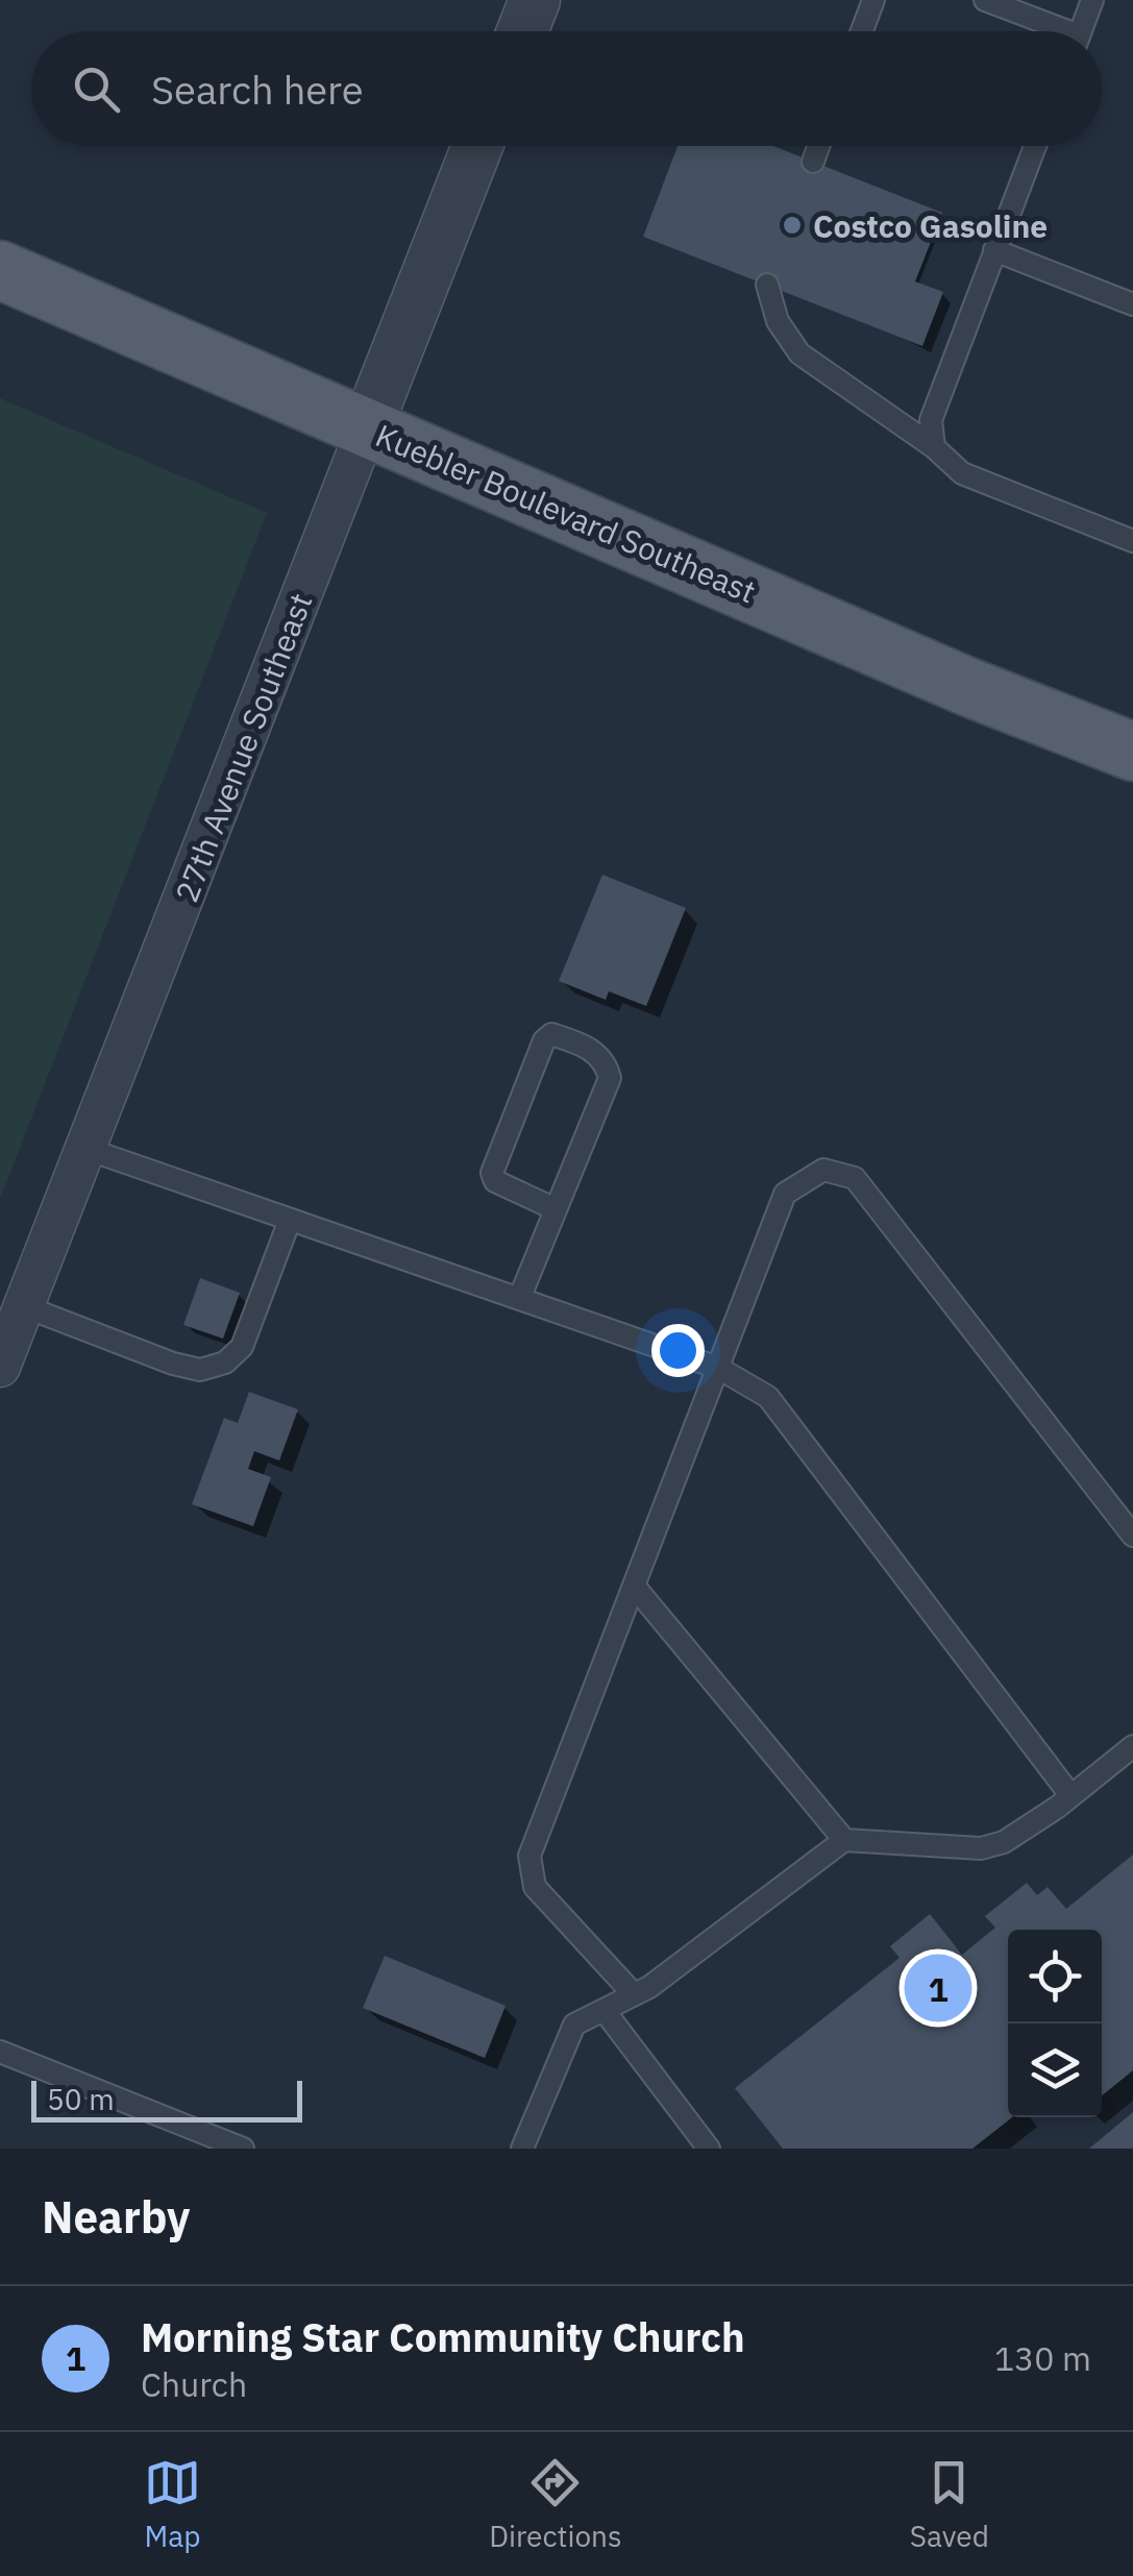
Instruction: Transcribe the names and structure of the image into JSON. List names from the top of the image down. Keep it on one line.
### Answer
{"streets":{"main road":["Kuebler Boulevard Southeast"],"street":["27th Avenue Southeast"]},"crossings":[["Kuebler Boulevard Southeast","27th Avenue Southeast"]],"places":["Costco Gasoline"],"scale_bar":"50 m","page":{"search":"Search here","pins":"1","scale":"50 m","heading":"Nearby","list":[{"mark":"1","name":"Morning Star Community Church","note":"Church","value":"130 m"}],"nav":["Map","Directions","Saved"]}}
